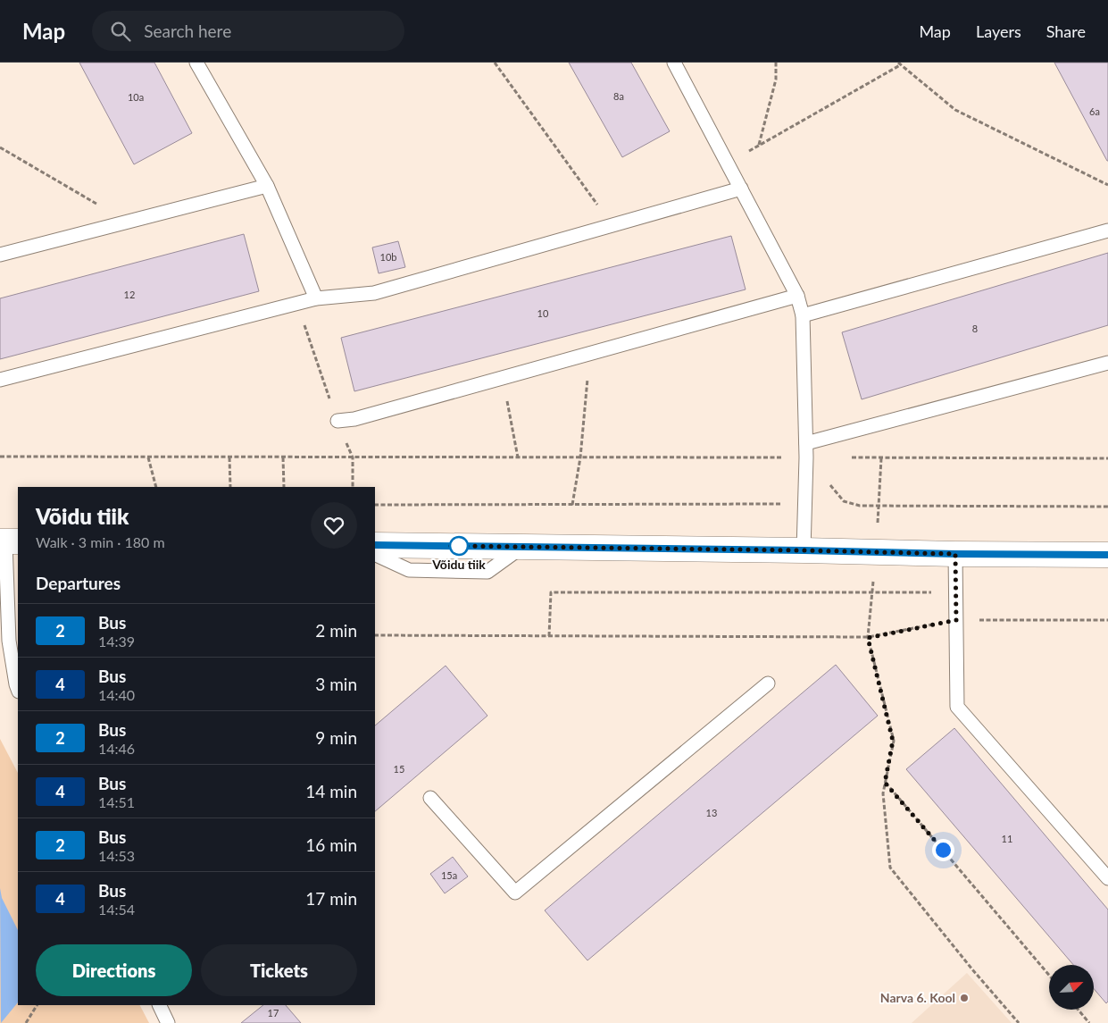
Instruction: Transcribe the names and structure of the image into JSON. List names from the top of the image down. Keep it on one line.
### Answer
{"places":["Võidu tiik","Narva 6. Kool"],"lines":["bus line 2"],"house_numbers":["8a","10a","6a","10b","12","10","8","15","13","11","15a","17"],"north":"top right","page":{"header":"Map","search":"Search here","nav":["Map","Layers","Share"],"heading":[["Võidu tiik","Walk · 3 min · 180 m"],"Departures"],"list":[{"mark":"2","name":"Bus","note":"14:39","value":"2 min"},{"mark":"4","name":"Bus","note":"14:40","value":"3 min"},{"mark":"2","name":"Bus","note":"14:46","value":"9 min"},{"mark":"4","name":"Bus","note":"14:51","value":"14 min"},{"mark":"2","name":"Bus","note":"14:53","value":"16 min"},{"mark":"4","name":"Bus","note":"14:54","value":"17 min"}],"buttons":["Directions","Tickets"]}}
